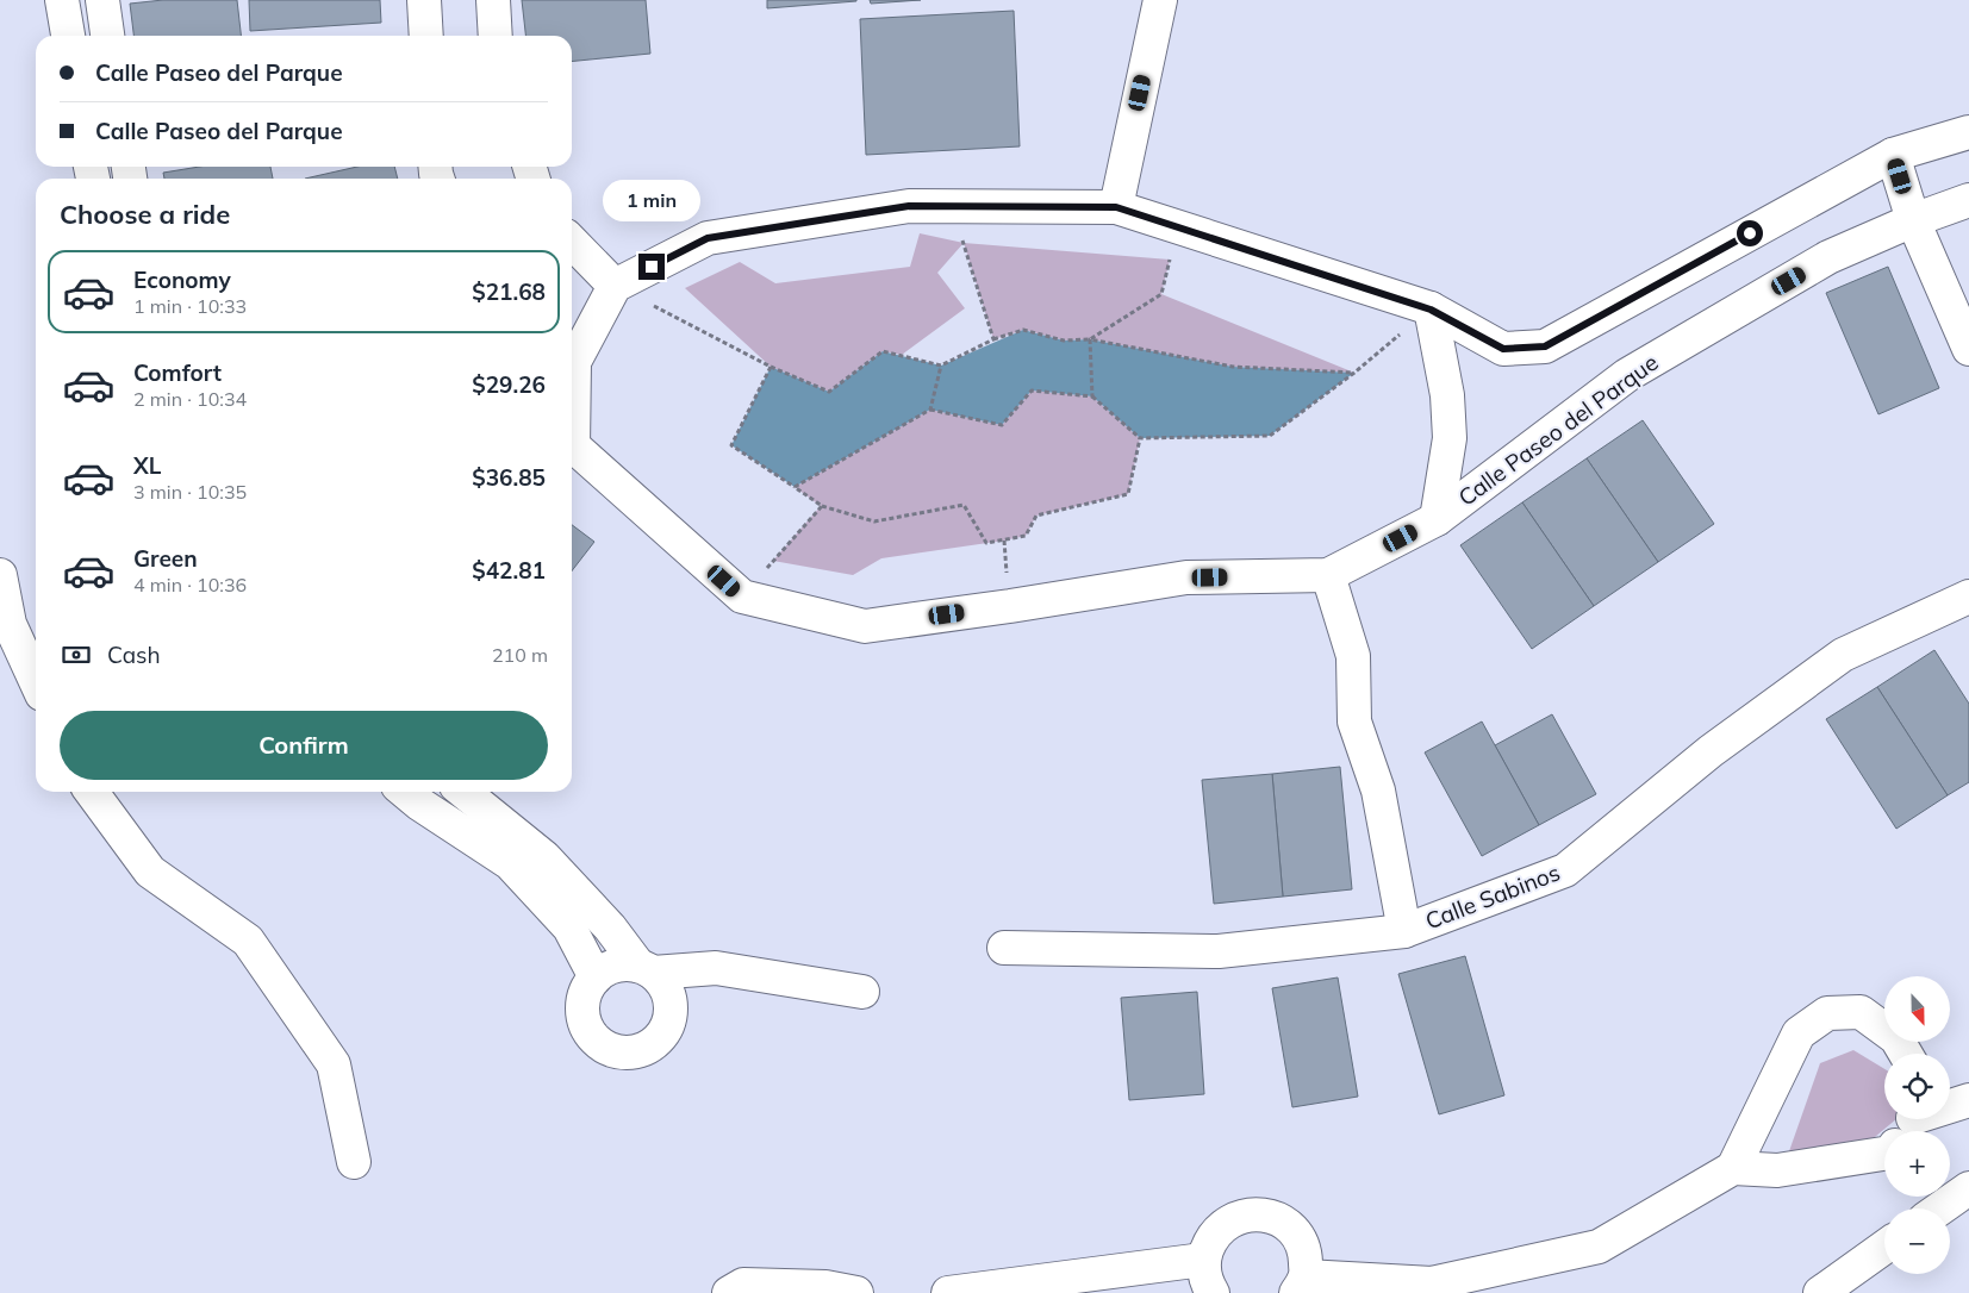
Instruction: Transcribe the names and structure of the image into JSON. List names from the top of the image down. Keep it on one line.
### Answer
{"streets":{"street":["Calle Paseo del Parque","Calle Sabinos"]},"north":"bottom","page":{"banner":["Calle Paseo del Parque","Calle Paseo del Parque"],"heading":"Choose a ride","bubble":"1 min","list":[{"name":"Economy","note":"1 min · 10:33","value":"$21.68"},{"name":"Comfort","note":"2 min · 10:34","value":"$29.26"},{"name":"XL","note":"3 min · 10:35","value":"$36.85"},{"name":"Green","note":"4 min · 10:36","value":"$42.81"}],"pay":["Cash","210 m"],"buttons":"Confirm","map_buttons":["+","−"]}}
